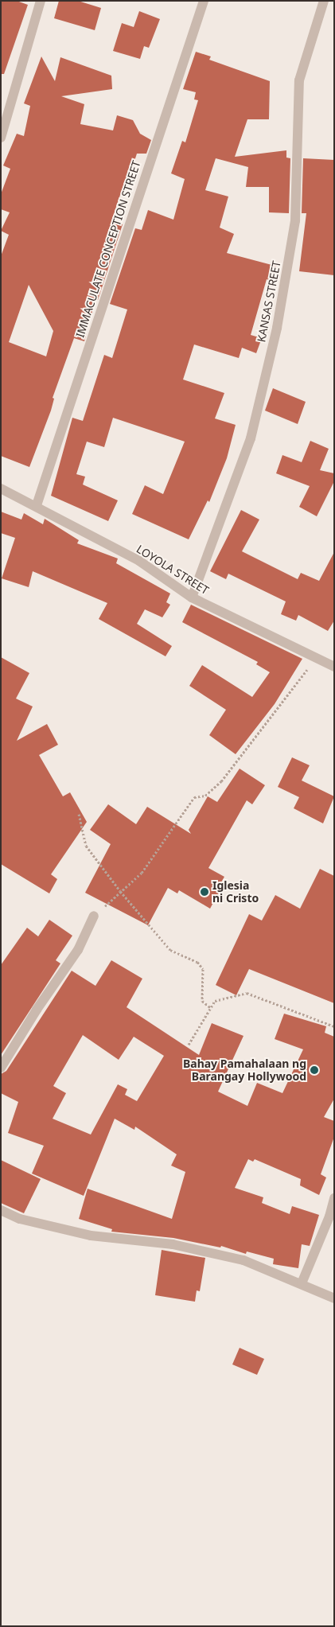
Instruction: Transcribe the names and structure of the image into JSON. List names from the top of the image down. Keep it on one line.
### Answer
{"streets":{"street":["IMMACULATE CONCEPTION STREET","KANSAS STREET","LOYOLA STREET"]},"crossings":[["IMMACULATE CONCEPTION STREET","LOYOLA STREET"],["KANSAS STREET","LOYOLA STREET"]],"places":["Iglesia ni Cristo","Bahay Pamahalaan ng Barangay Hollywood"]}
